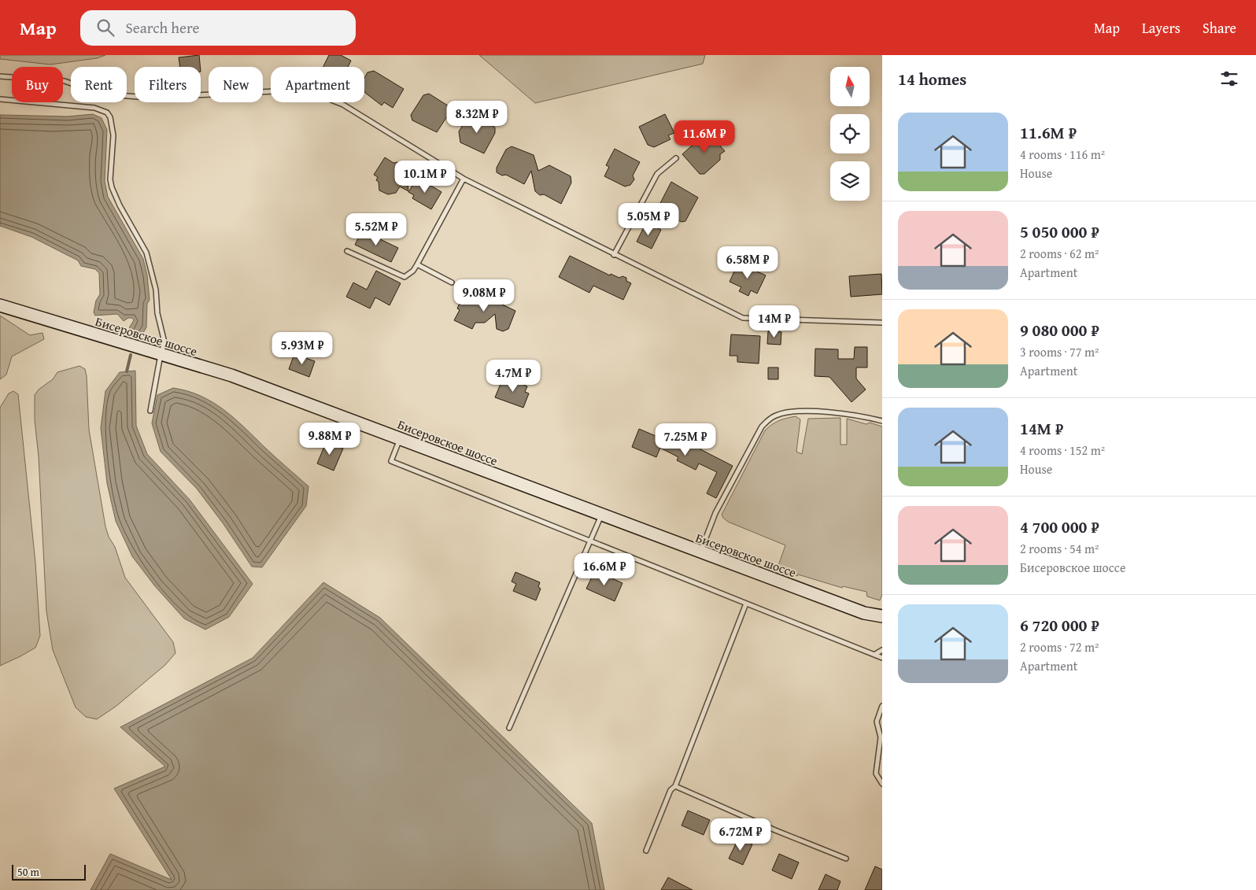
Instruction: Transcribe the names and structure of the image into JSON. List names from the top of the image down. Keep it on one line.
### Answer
{"streets":{"main road":["Бисеровское шоссе"]},"scale_bar":"50 m","north":"top","page":{"header":"Map","search":"Search here","nav":["Map","Layers","Share"],"heading":"14 homes","chip":["Buy","Rent","Filters","New","Apartment"],"price":["8.32M ₽","11.6M ₽","10.1M ₽","5.05M ₽","5.52M ₽","6.58M ₽","9.08M ₽","14M ₽","5.93M ₽","4.7M ₽","9.88M ₽","7.25M ₽","16.6M ₽","6.72M ₽"],"list":[{"name":"11.6M ₽","note":"4 rooms · 116 m² · House"},{"name":"5 050 000 ₽","note":"2 rooms · 62 m² · Apartment"},{"name":"9 080 000 ₽","note":"3 rooms · 77 m² · Apartment"},{"name":"14M ₽","note":"4 rooms · 152 m² · House"},{"name":"4 700 000 ₽","note":"2 rooms · 54 m² · Бисеровское шоссе"},{"name":"6 720 000 ₽","note":"2 rooms · 72 m² · Apartment"}],"scale":"50 m"}}
